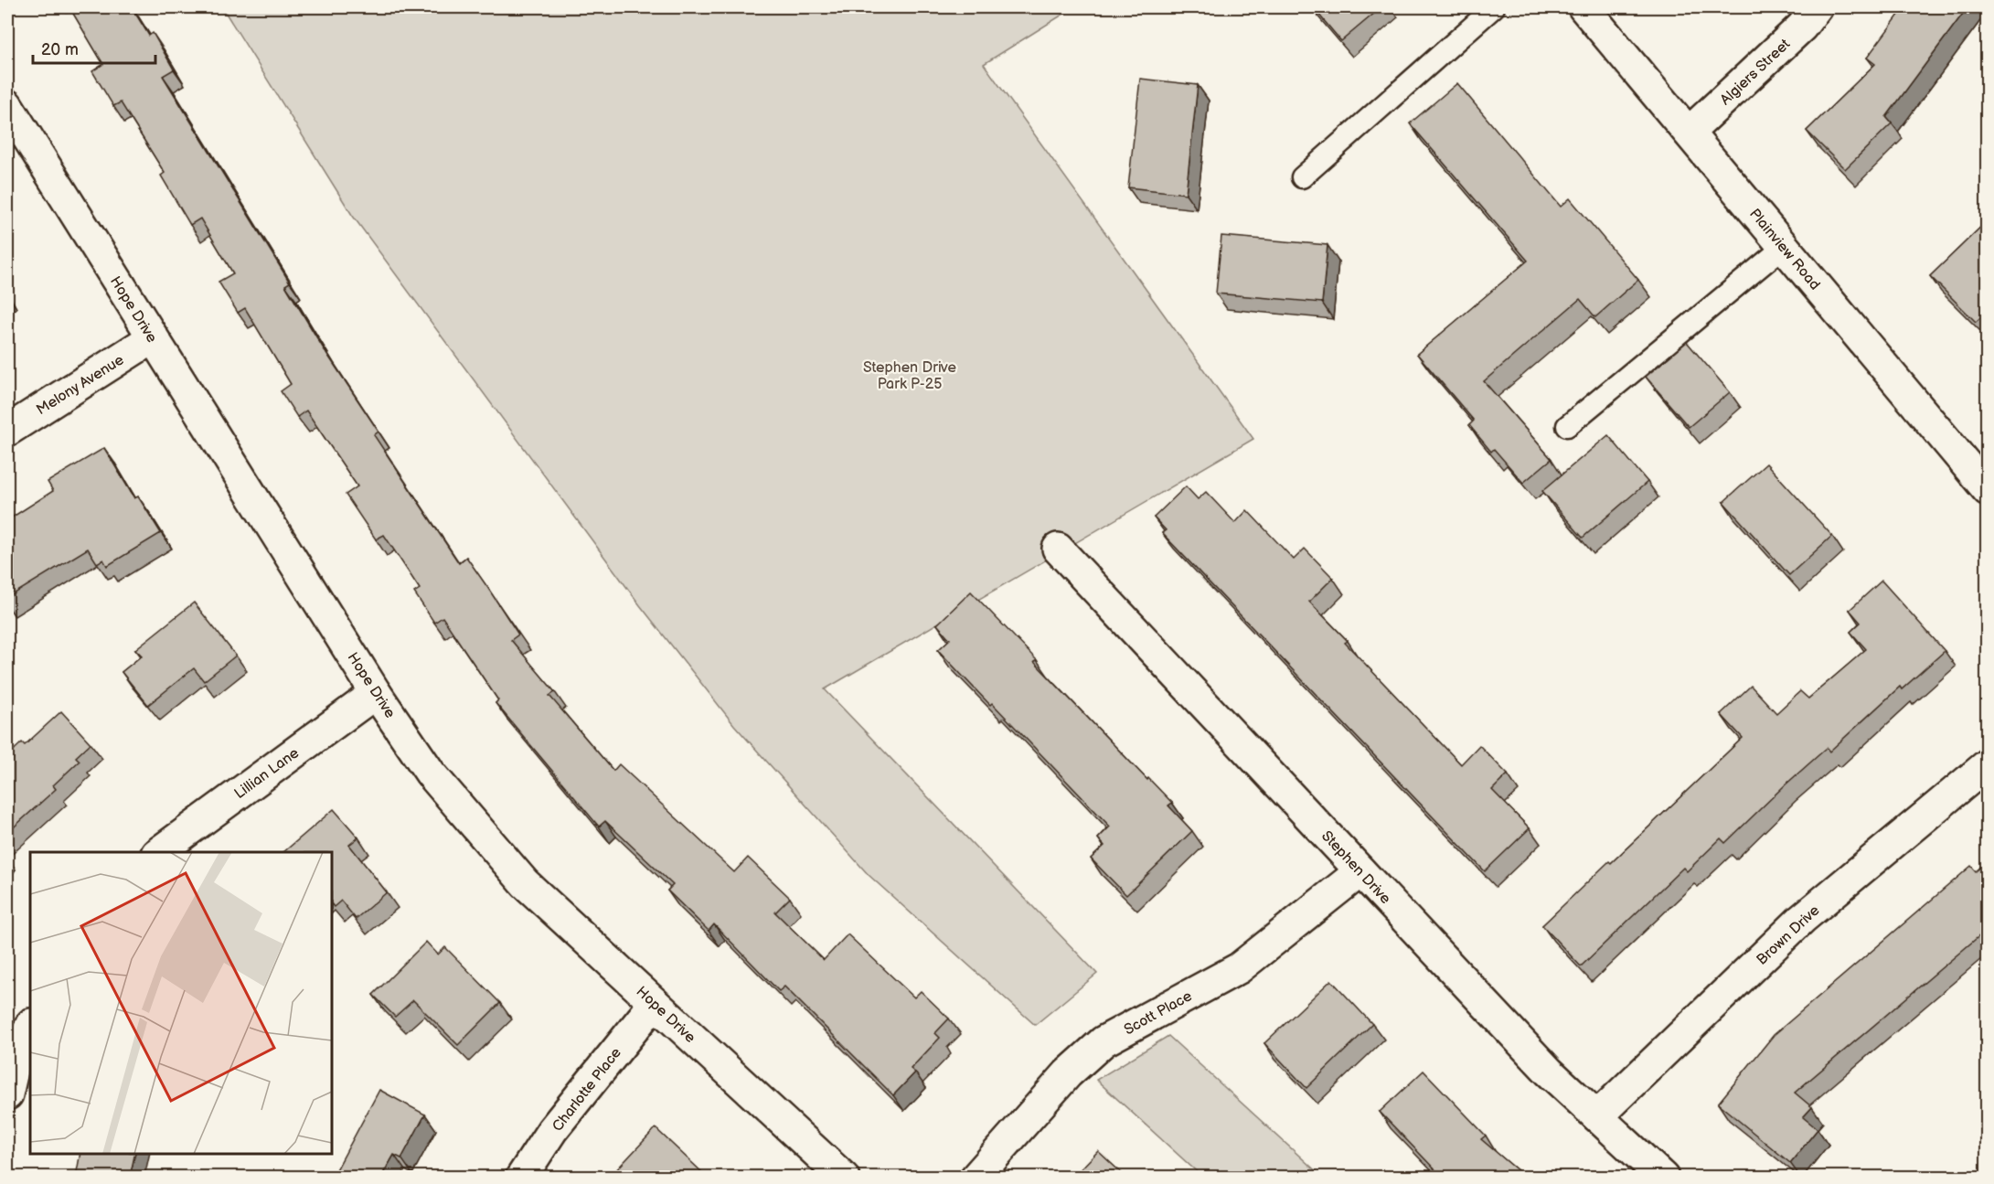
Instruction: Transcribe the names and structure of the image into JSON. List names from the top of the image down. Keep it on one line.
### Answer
{"streets":{"street":["Algiers Street","Plainview Road","Hope Drive","Melony Avenue","Lillian Lane","Stephen Drive","Brown Drive","Scott Place","Charlotte Place"]},"crossings":[["Algiers Street","Plainview Road"],["Hope Drive","Melony Avenue"],["Hope Drive","Lillian Lane"],["Hope Drive","Charlotte Place"],["Stephen Drive","Brown Drive"],["Stephen Drive","Scott Place"]],"parks":["Stephen Drive Park P-25"],"scale_bar":"20 m"}
